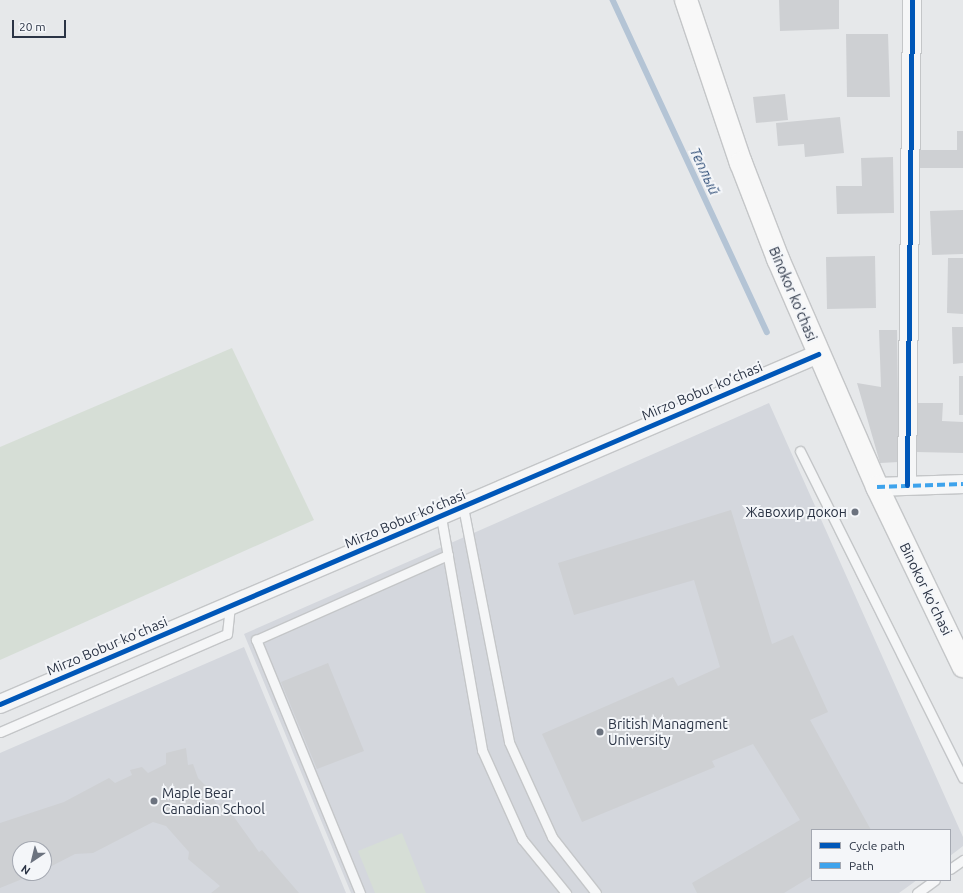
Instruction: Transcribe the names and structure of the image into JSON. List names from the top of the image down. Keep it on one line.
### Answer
{"streets":{"main road":["Binokor ko'chasi"],"street":["Mirzo Bobur ko‘chasi"]},"crossings":[["Binokor ko'chasi","Mirzo Bobur ko‘chasi"]],"water":["Теплый"],"places":["Жавохир докон","British Managment University","Maple Bear Canadian School"],"legend":["Cycle path","Path"],"scale_bar":"20 m","north":"bottom left"}
